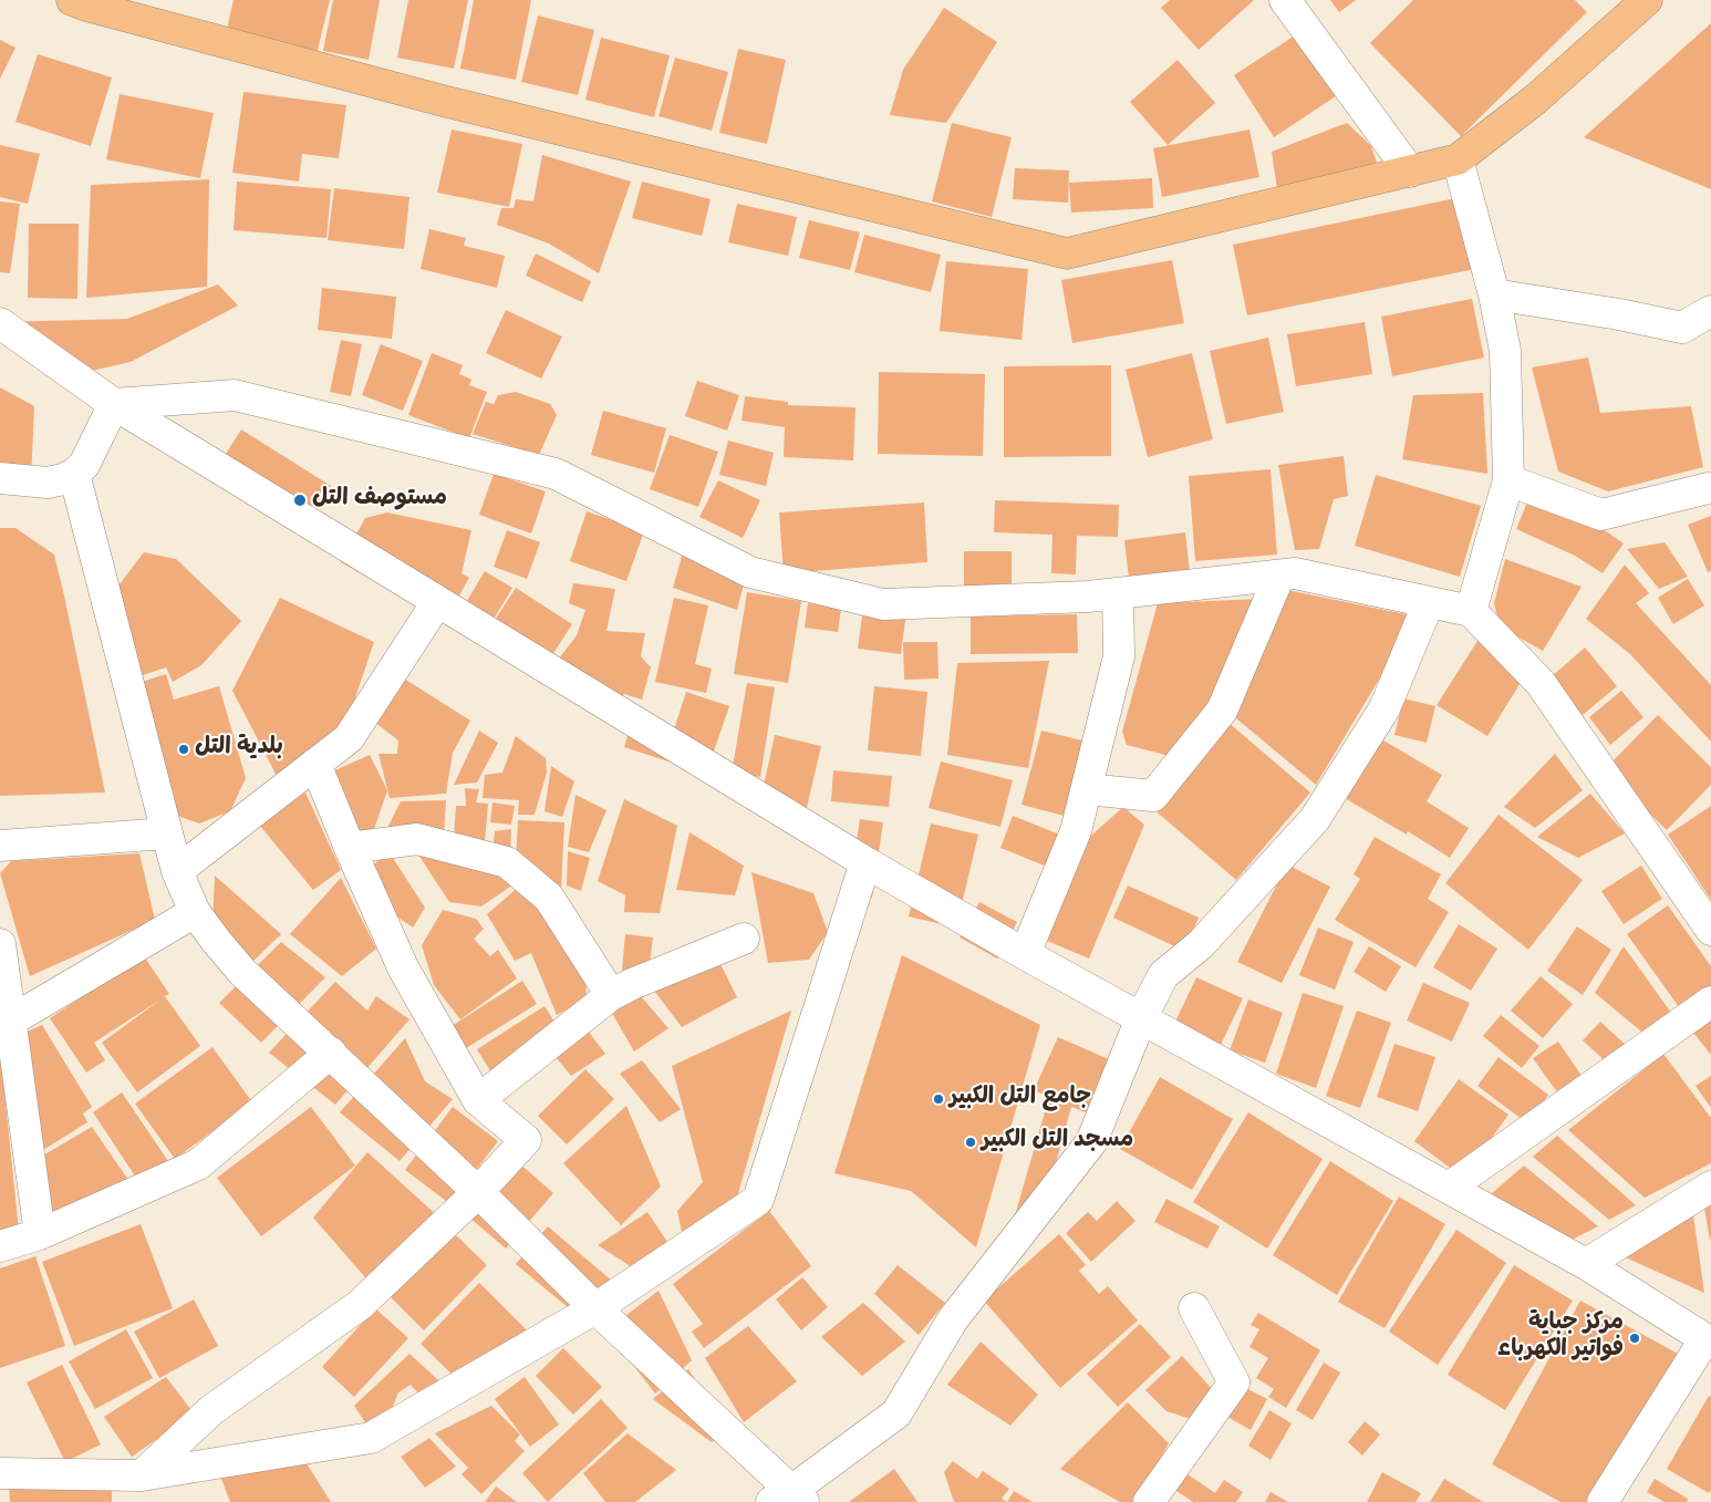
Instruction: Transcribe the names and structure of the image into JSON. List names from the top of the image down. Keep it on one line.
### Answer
{"places":["مستوصف التل","بلدية التل","جامع التل الكبير","مسجد التل الكبير","مركز جباية فواتير الكهرباء"]}
